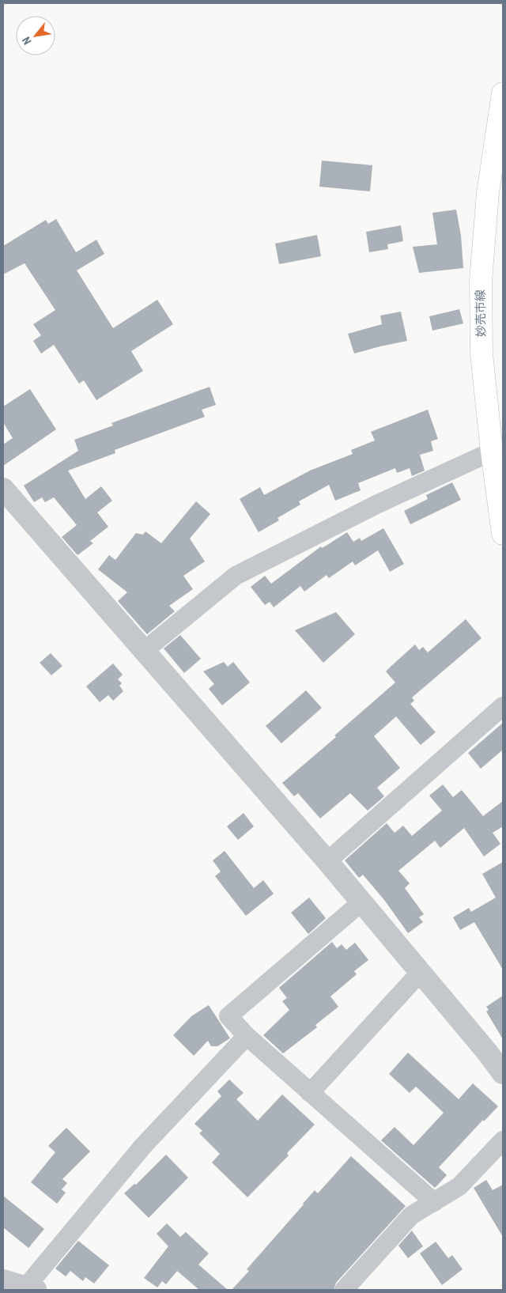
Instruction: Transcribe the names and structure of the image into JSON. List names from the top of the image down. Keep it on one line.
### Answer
{"streets":{"main road":["妙売市線"]},"north":"bottom left"}
